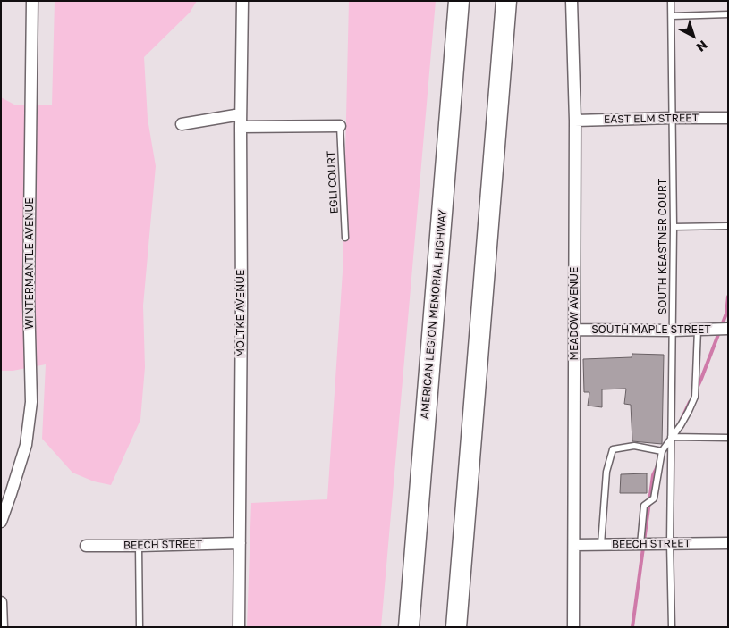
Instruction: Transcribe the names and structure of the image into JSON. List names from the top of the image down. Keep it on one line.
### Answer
{"streets":{"highway":["AMERICAN LEGION MEMORIAL HIGHWAY"],"street":["EAST ELM STREET","WINTERMANTLE AVENUE","MOLTKE AVENUE","MEADOW AVENUE","SOUTH MAPLE STREET","BEECH STREET"],"lane":["EGLI COURT","SOUTH KEASTNER COURT"]},"crossings":[["EAST ELM STREET","SOUTH KEASTNER COURT"],["EAST ELM STREET","MEADOW AVENUE"],["SOUTH KEASTNER COURT","SOUTH MAPLE STREET"],["SOUTH KEASTNER COURT","BEECH STREET"],["MOLTKE AVENUE","BEECH STREET"],["MEADOW AVENUE","SOUTH MAPLE STREET"],["MEADOW AVENUE","BEECH STREET"]],"north":"bottom right"}
